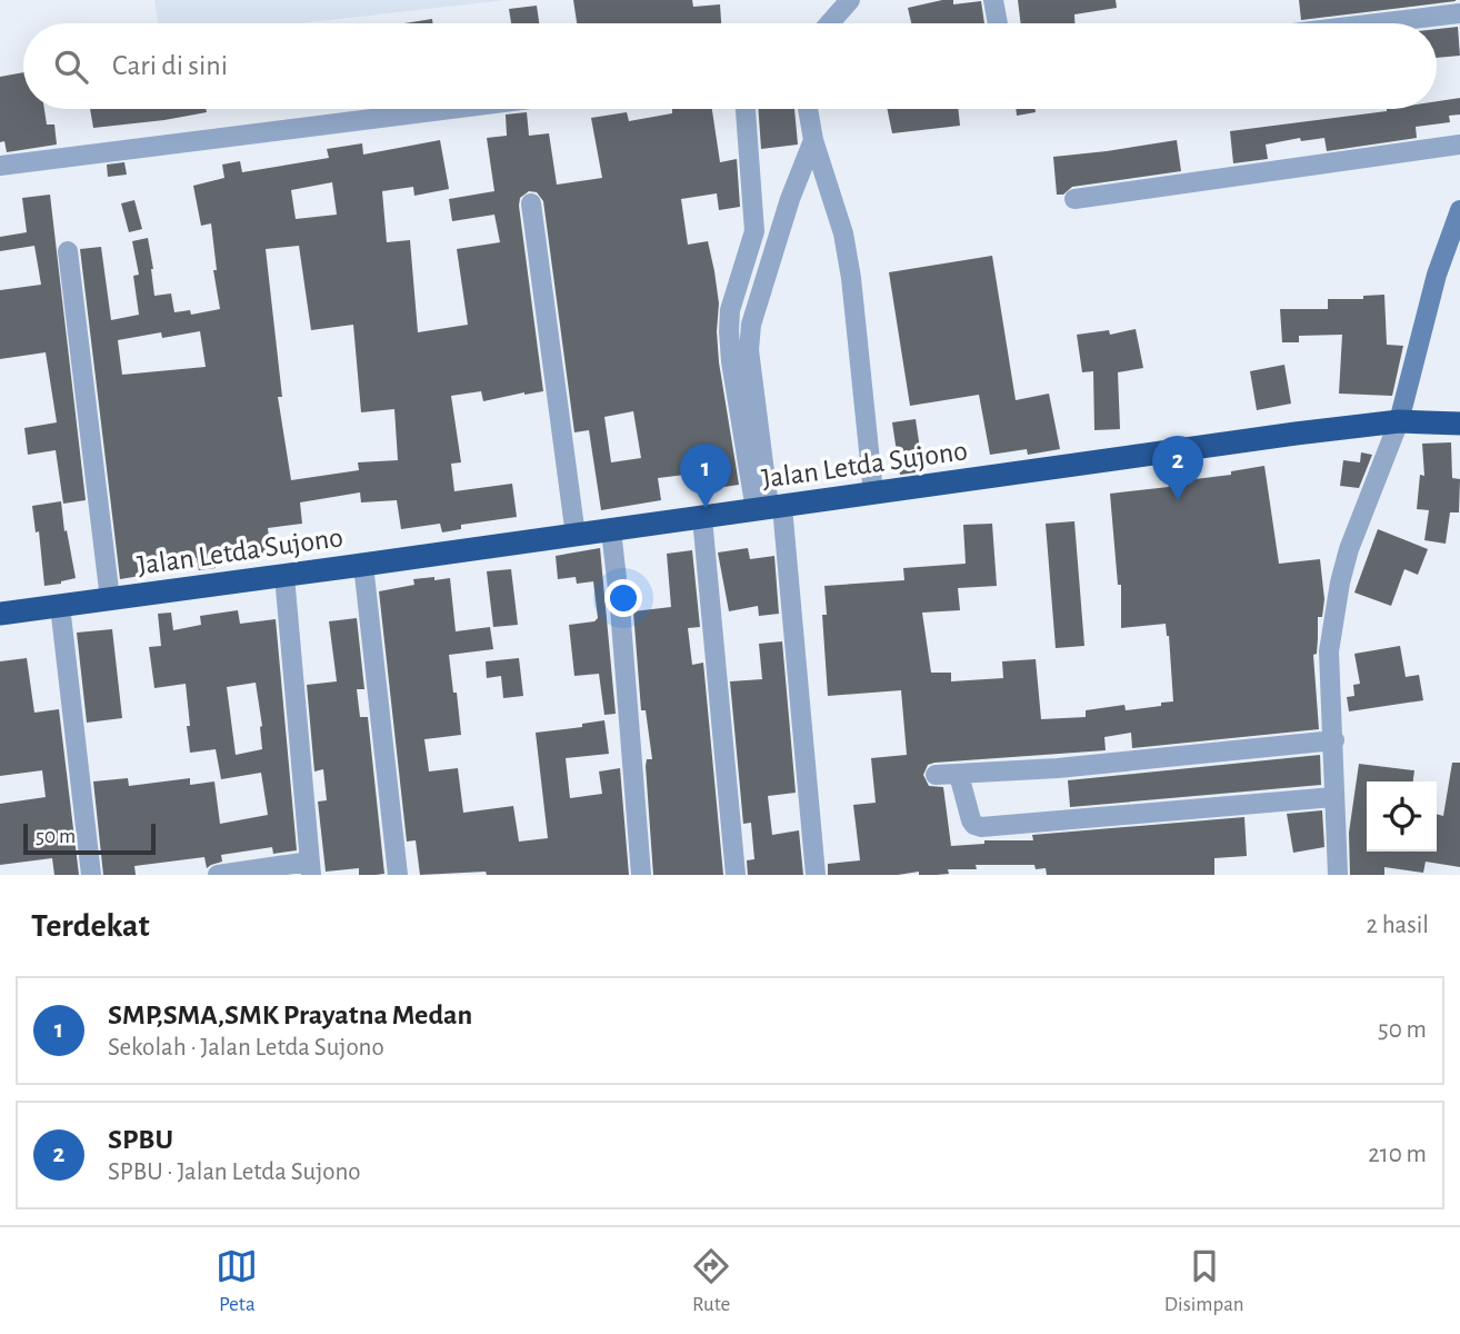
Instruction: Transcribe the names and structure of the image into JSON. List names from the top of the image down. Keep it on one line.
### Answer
{"streets":{"highway":["Jalan Letda Sujono"]},"scale_bar":"50 m","page":{"search":"Cari di sini","pins":["2","1"],"scale":"50 m","heading":["Terdekat","2 hasil"],"list":[{"mark":"1","name":"SMP,SMA,SMK Prayatna Medan","note":"Sekolah · Jalan Letda Sujono","value":"50 m"},{"mark":"2","name":"SPBU","note":"SPBU · Jalan Letda Sujono","value":"210 m"}],"nav":["Peta","Rute","Disimpan"]}}
